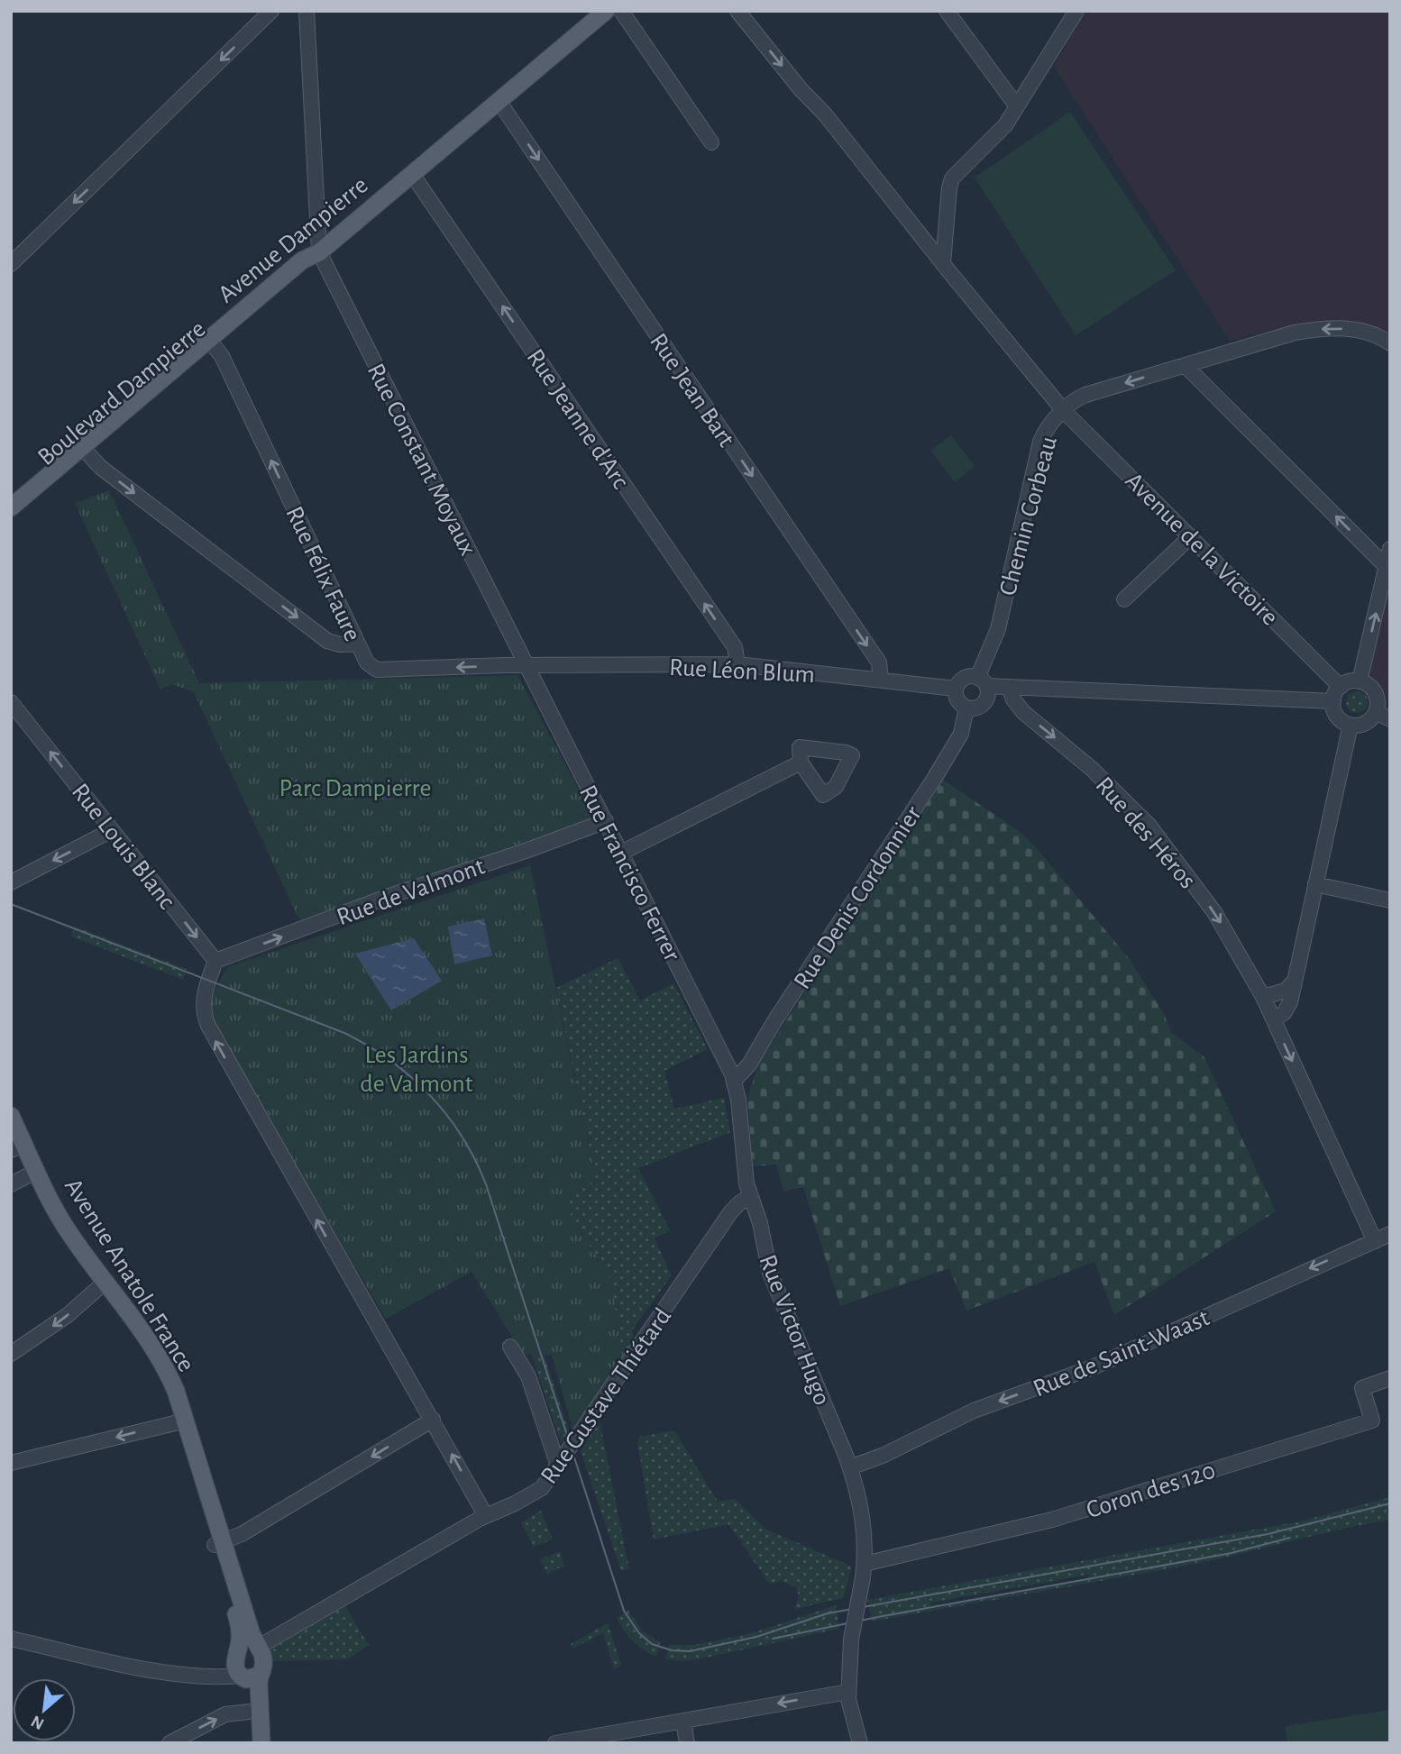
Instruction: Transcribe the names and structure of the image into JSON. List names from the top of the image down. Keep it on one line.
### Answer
{"streets":{"main road":["Avenue Dampierre","Boulevard Dampierre","Avenue Anatole France"],"street":["Rue Jean Bart","Rue Jeanne d'Arc","Rue Constant Moyaux","Chemin Corbeau","Avenue de la Victoire","Rue Félix Faure","Rue Léon Blum","Rue des Héros","Rue Louis Blanc","Rue Francisco Ferrer","Rue de Valmont","Rue Denis Cordonnier","Rue Victor Hugo","Rue de Saint-Waast","Rue Gustave Thiétard","Coron des 120"]},"crossings":[["Avenue Dampierre","Rue Jean Bart"],["Avenue Dampierre","Boulevard Dampierre"],["Avenue Dampierre","Rue Jeanne d'Arc"],["Avenue Dampierre","Rue Constant Moyaux"],["Rue Jean Bart","Rue Léon Blum"],["Boulevard Dampierre","Rue Constant Moyaux"],["Boulevard Dampierre","Rue Félix Faure"],["Rue Jeanne d'Arc","Rue Léon Blum"],["Rue Constant Moyaux","Rue Félix Faure"],["Rue Constant Moyaux","Rue Léon Blum"],["Rue Constant Moyaux","Rue Francisco Ferrer"],["Chemin Corbeau","Avenue de la Victoire"],["Chemin Corbeau","Rue Léon Blum"],["Chemin Corbeau","Rue Denis Cordonnier"],["Rue Félix Faure","Rue Léon Blum"],["Rue Félix Faure","Rue Francisco Ferrer"],["Rue Léon Blum","Rue Francisco Ferrer"],["Rue Léon Blum","Rue Denis Cordonnier"],["Rue des Héros","Rue de Saint-Waast"],["Rue Louis Blanc","Rue de Valmont"],["Rue Francisco Ferrer","Rue de Valmont"],["Rue Francisco Ferrer","Rue Denis Cordonnier"],["Rue Francisco Ferrer","Rue Victor Hugo"],["Rue Denis Cordonnier","Rue Victor Hugo"],["Avenue Anatole France","Rue Gustave Thiétard"],["Rue Victor Hugo","Rue de Saint-Waast"],["Rue Victor Hugo","Rue Gustave Thiétard"],["Rue Victor Hugo","Coron des 120"]],"one_way":["Rue Jean Bart","Rue Jeanne d'Arc","Chemin Corbeau","Rue des Héros","Rue de Valmont","Rue de Saint-Waast"],"parks":["Parc Dampierre","Les Jardins de Valmont"],"north":"bottom left"}
